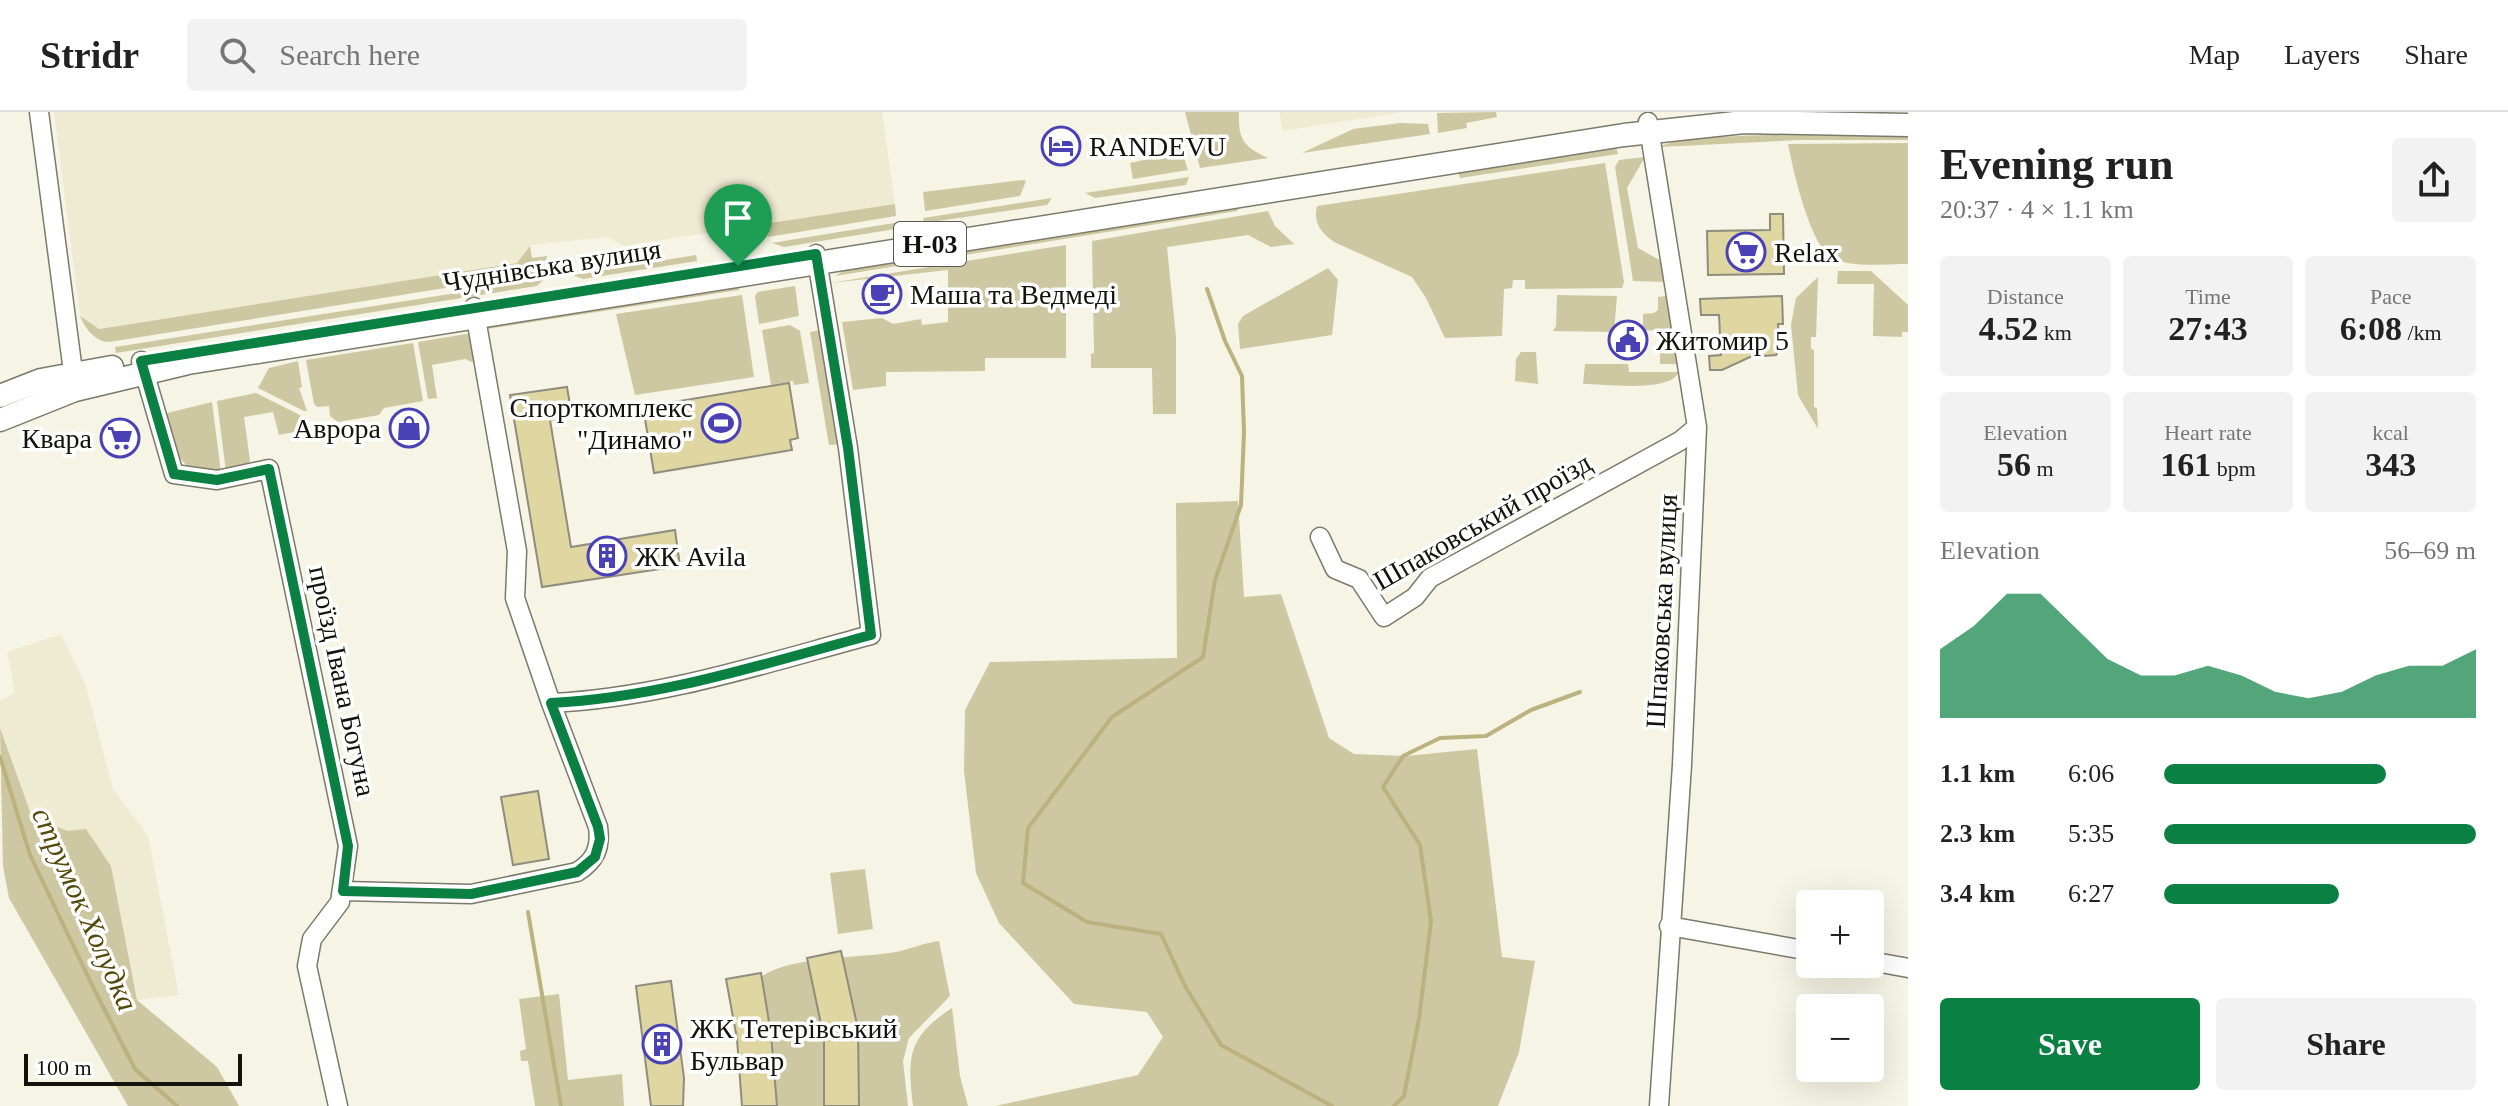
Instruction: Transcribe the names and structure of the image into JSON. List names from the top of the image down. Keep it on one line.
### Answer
{"streets":{"main road":["Н-03","Чуднівська вулиця"],"street":["Шпаковський проїзд","Шпаковська вулиця","проїзд Івана Богуна"]},"crossings":[["Чуднівська вулиця","Шпаковська вулиця"],["Чуднівська вулиця","проїзд Івана Богуна"],["Шпаковський проїзд","Шпаковська вулиця"]],"water":["струмок Холудка"],"places":{"hotel":["RANDEVU"],"supermarket":["Relax","Квара"],"cafe":["Маша та Ведмеді"],"public building":["Житомир 5"],"sports":["Спорткомплекс \"Динамо\""],"shop":["Аврора"],"building":["ЖК Avila","ЖК Тетерівський Бульвар"]},"scale_bar":"100 m","page":{"header":"Stridr","search":"Search here","nav":["Map","Layers","Share"],"heading":["Evening run","20:37 · 4 × 1.1 km"],"stats":[["Distance","4.52 km"],["Time","27:43"],["Pace","6:08 /km"],["Elevation","56 m"],["Heart rate","161 bpm"],["kcal","343"]],"chart":["Elevation","56–69 m"],"list":[{"name":"1.1 km","note":"6:06"},{"name":"2.3 km","note":"5:35"},{"name":"3.4 km","note":"6:27"}],"map_buttons":["+","−"],"buttons":["Save","Share"],"scale":"100 m"}}
